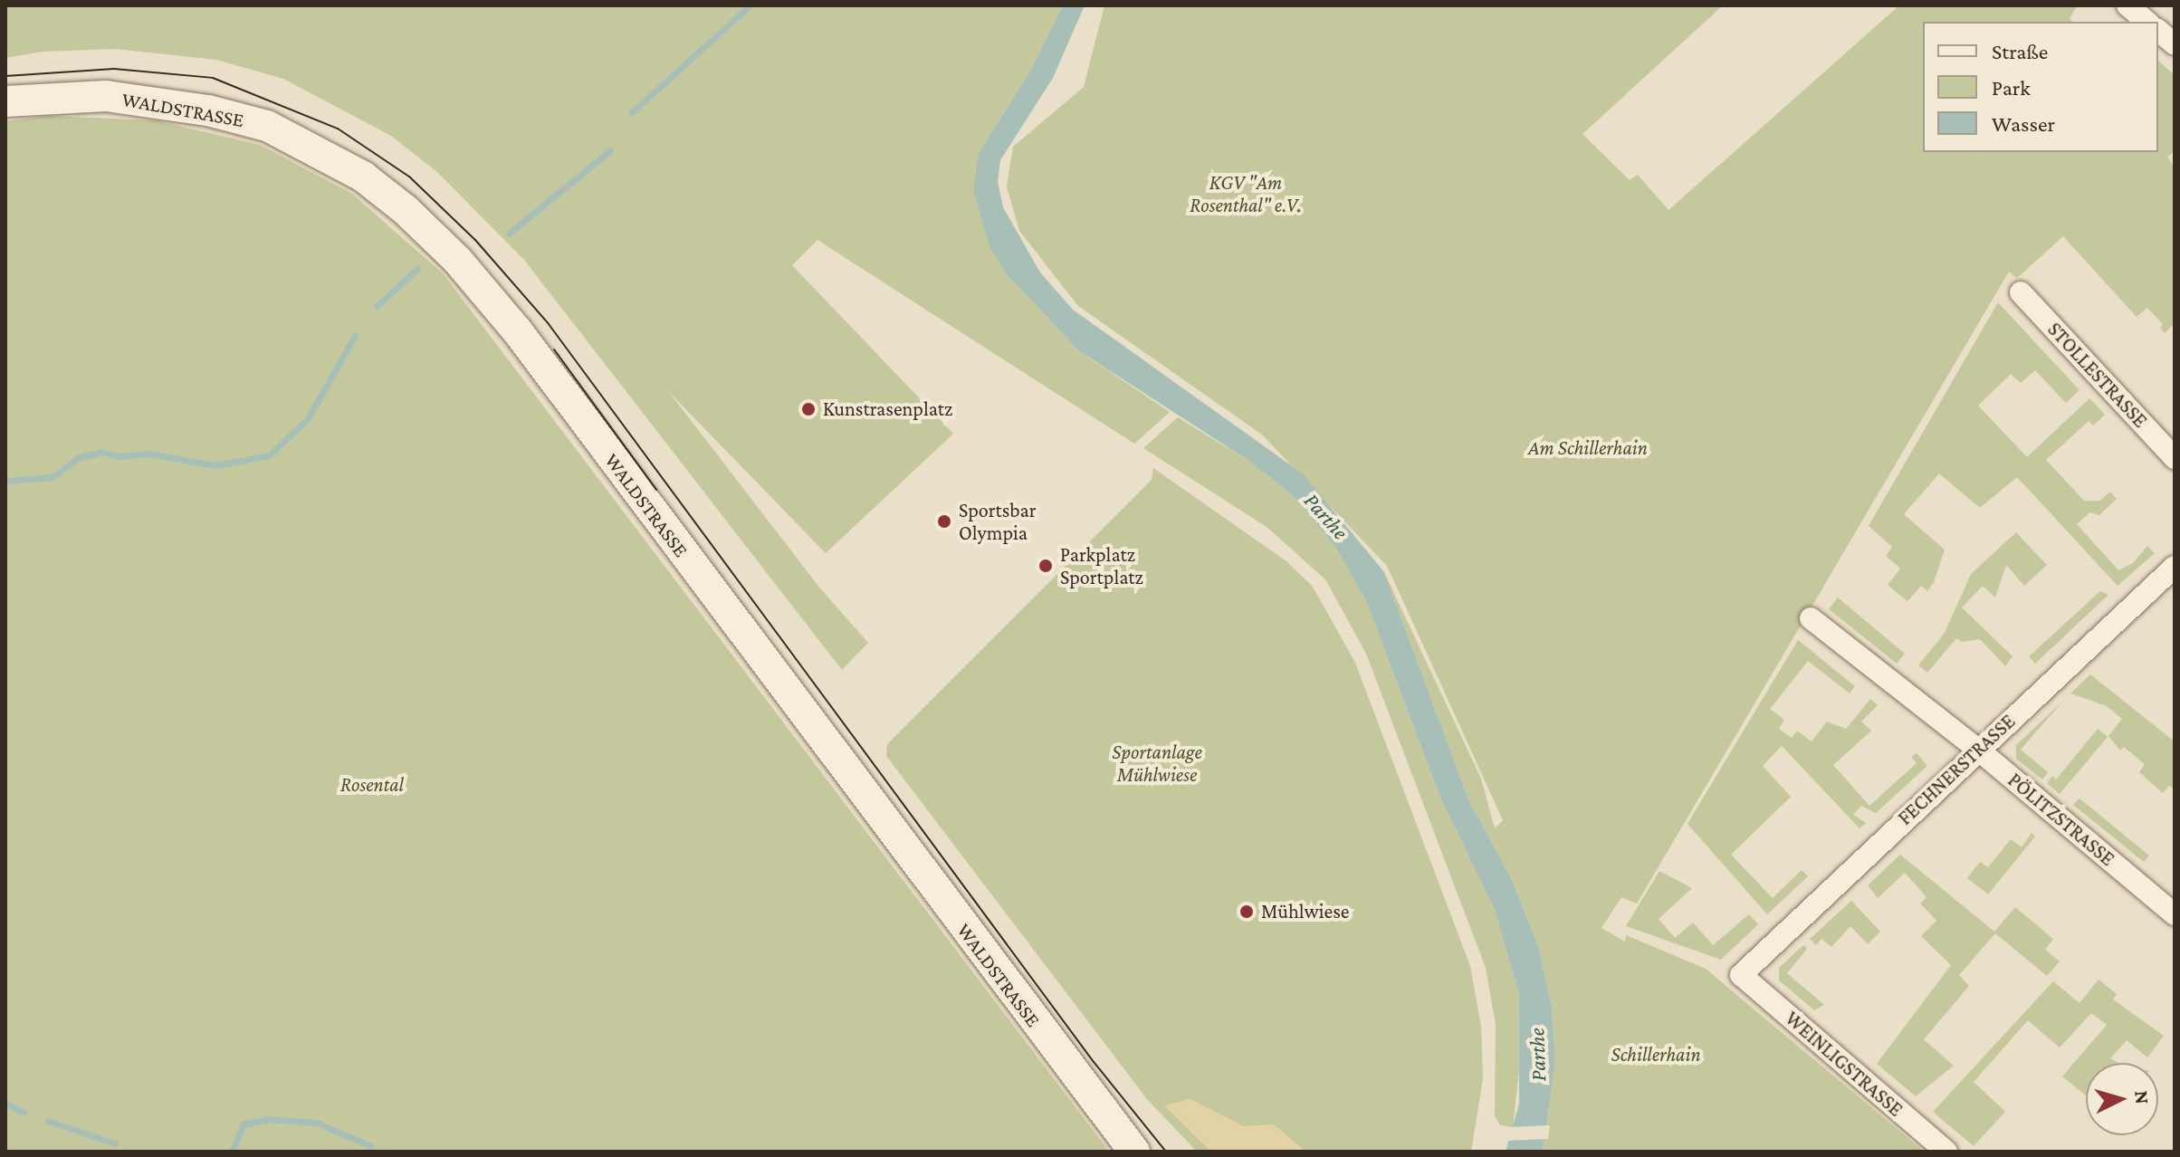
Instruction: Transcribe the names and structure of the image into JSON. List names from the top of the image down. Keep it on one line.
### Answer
{"streets":{"main road":["WALDSTRASSE"],"street":["STOLLESTRASSE","FECHNERSTRASSE","PÖLITZSTRASSE","WEINLIGSTRASSE"]},"crossings":[["FECHNERSTRASSE","PÖLITZSTRASSE"],["FECHNERSTRASSE","WEINLIGSTRASSE"]],"water":["Parthe"],"parks":["KGV \"Am Rosenthal\" e.V.","Am Schillerhain","Sportanlage Mühlwiese","Rosental","Schillerhain"],"places":["Kunstrasenplatz","Sportsbar Olympia","Parkplatz Sportplatz","Mühlwiese"],"legend":["Straße","Park","Wasser"],"north":"right"}
